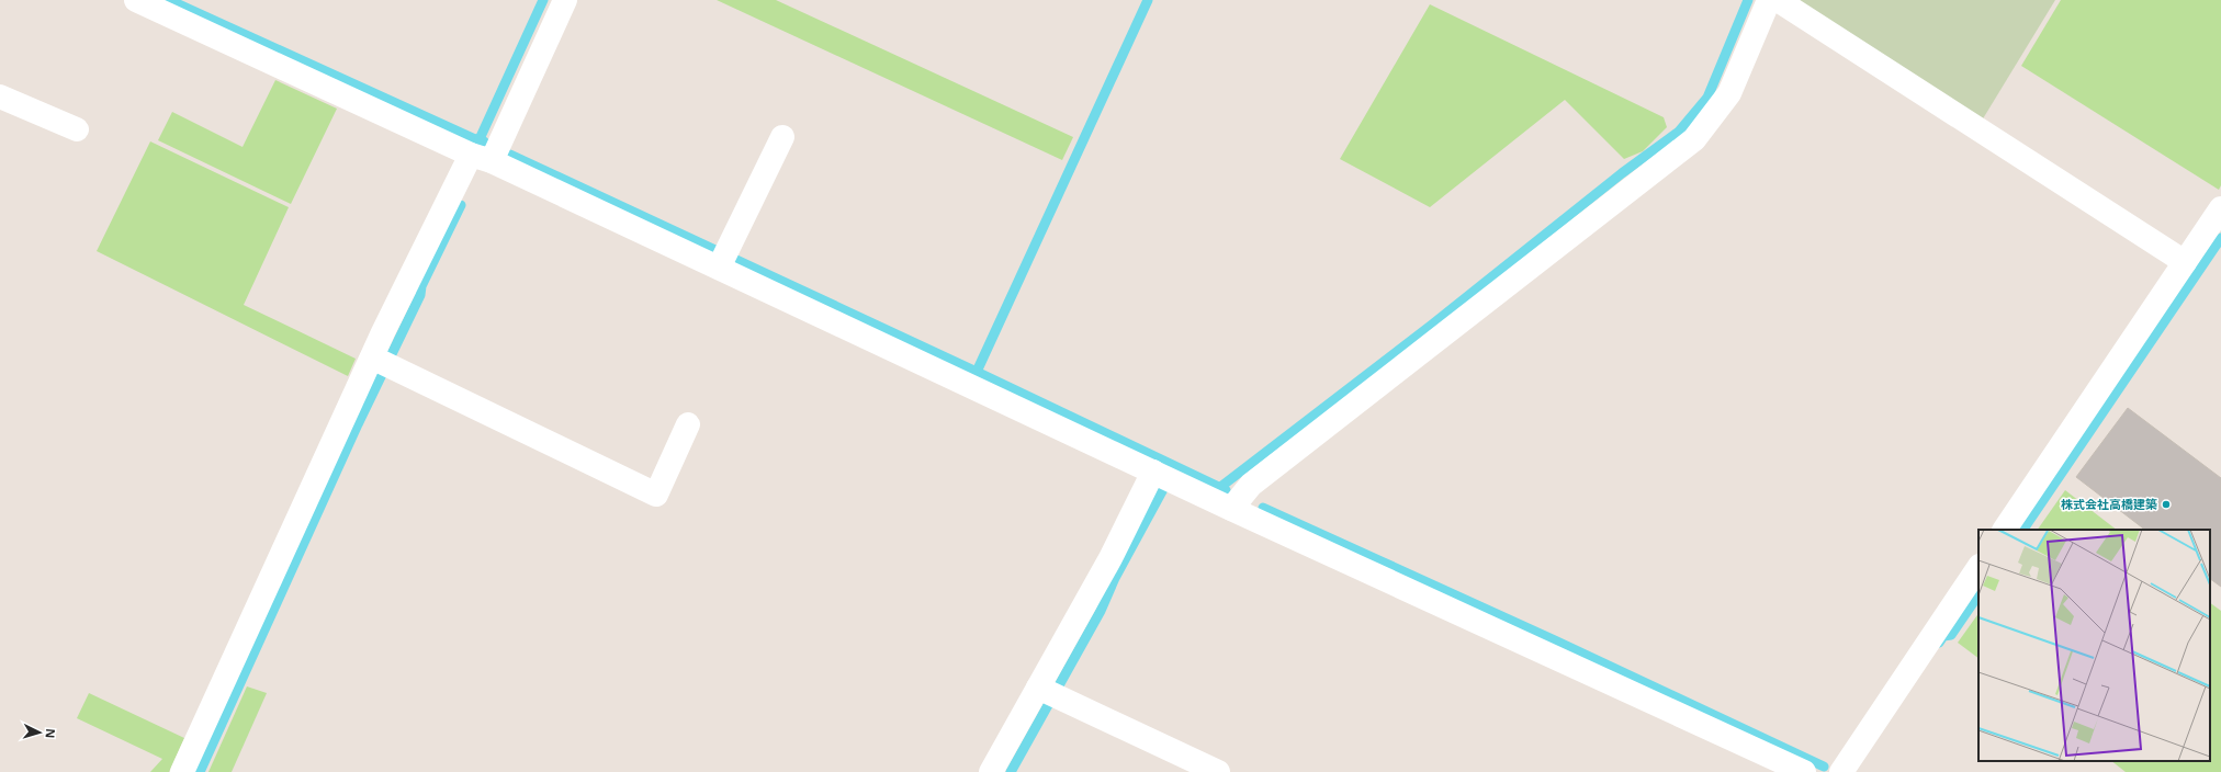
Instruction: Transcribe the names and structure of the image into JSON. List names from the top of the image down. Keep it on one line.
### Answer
{"places":["株式会社高橋建築"],"north":"right"}
